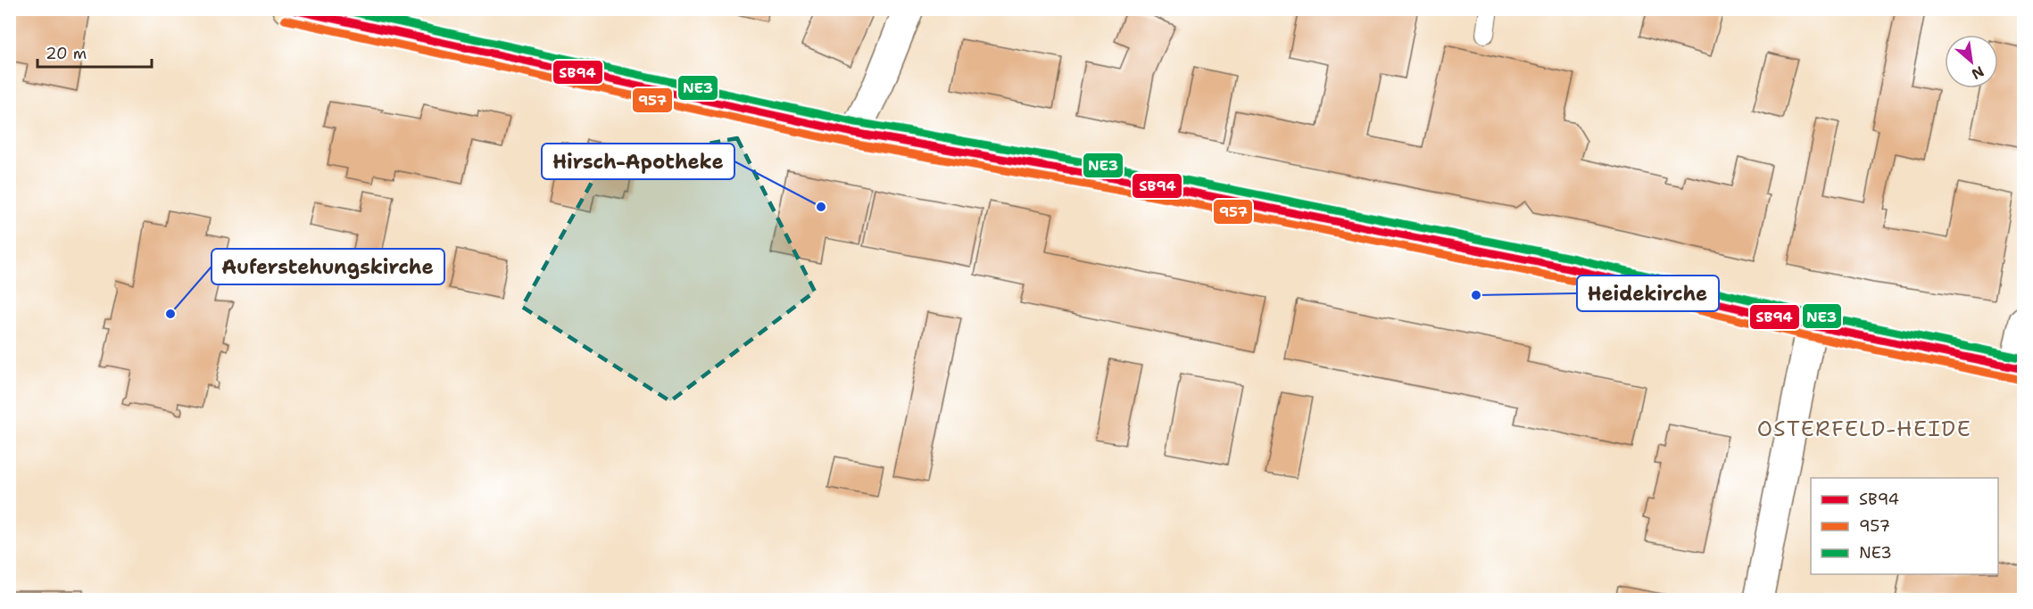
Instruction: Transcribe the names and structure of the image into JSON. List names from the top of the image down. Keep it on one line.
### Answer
{"districts":["OSTERFELD-HEIDE"],"places":["Hirsch-Apotheke","Heidekirche","Auferstehungskirche"],"lines":["transit line SB94","transit line NE3","transit line 957"],"legend":["SB94","957","NE3"],"scale_bar":"20 m","north":"bottom right"}
